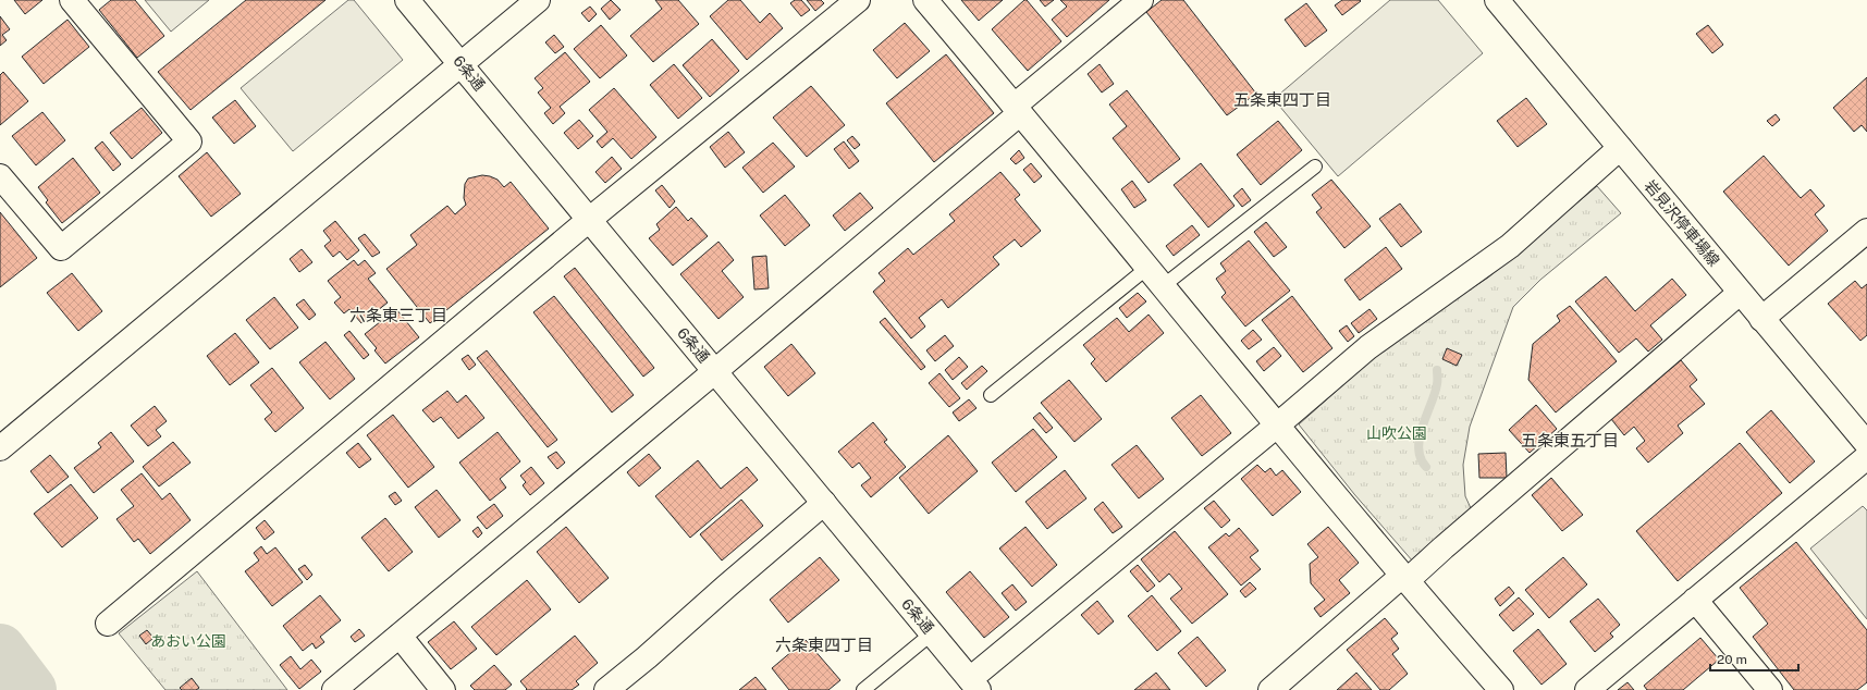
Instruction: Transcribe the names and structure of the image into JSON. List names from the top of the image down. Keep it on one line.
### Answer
{"streets":{"street":["6条通","岩見沢停車場線"]},"districts":["五条東四丁目","六条東三丁目","五条東五丁目","六条東四丁目"],"parks":["山吹公園","あおい公園"],"scale_bar":"20 m"}
